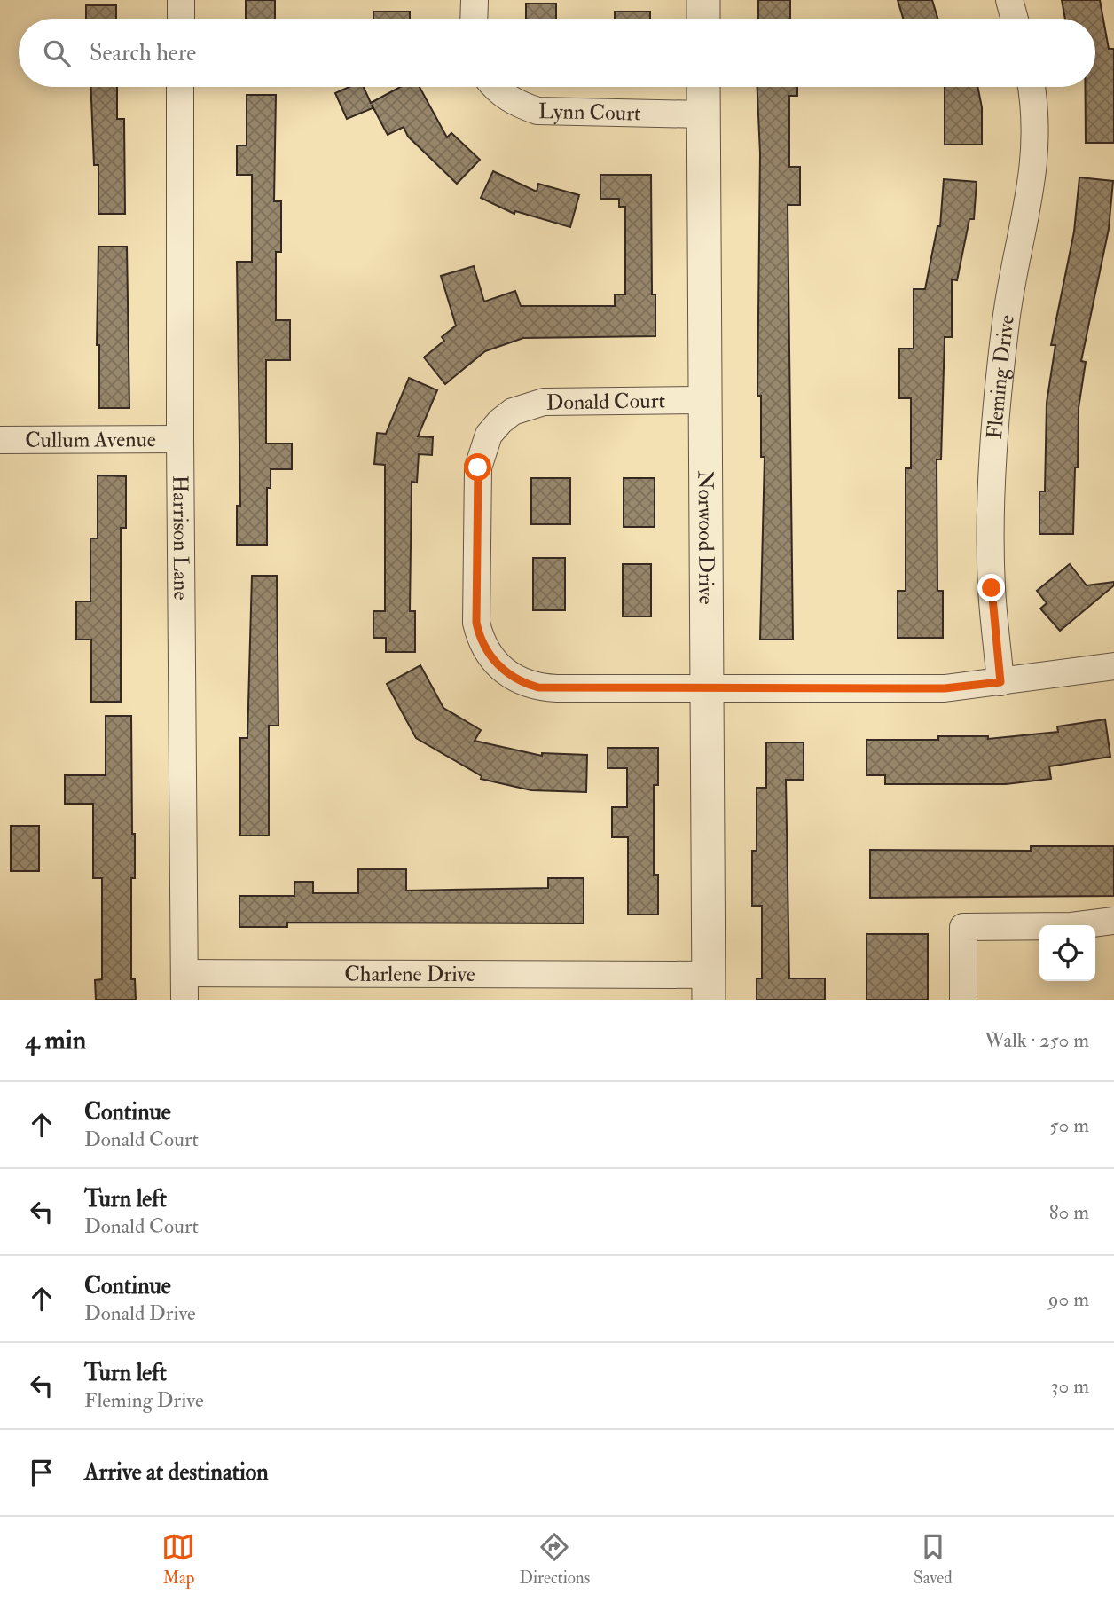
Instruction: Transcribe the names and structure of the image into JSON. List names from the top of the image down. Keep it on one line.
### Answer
{"streets":{"street":["Lynn Court","Fleming Drive","Donald Court","Cullum Avenue","Harrison Lane","Norwood Drive","Charlene Drive"]},"crossings":[["Lynn Court","Norwood Drive"],["Fleming Drive","Donald Court"],["Donald Court","Norwood Drive"],["Cullum Avenue","Harrison Lane"],["Harrison Lane","Charlene Drive"],["Norwood Drive","Charlene Drive"]],"page":{"search":"Search here","heading":["4 min","Walk · 250 m"],"list":[["Continue","Donald Court","50 m"],["Turn left","Donald Court","80 m"],["Continue","Donald Drive","90 m"],["Turn left","Fleming Drive","30 m"],"Arrive at destination"],"nav":["Map","Directions","Saved"]}}
